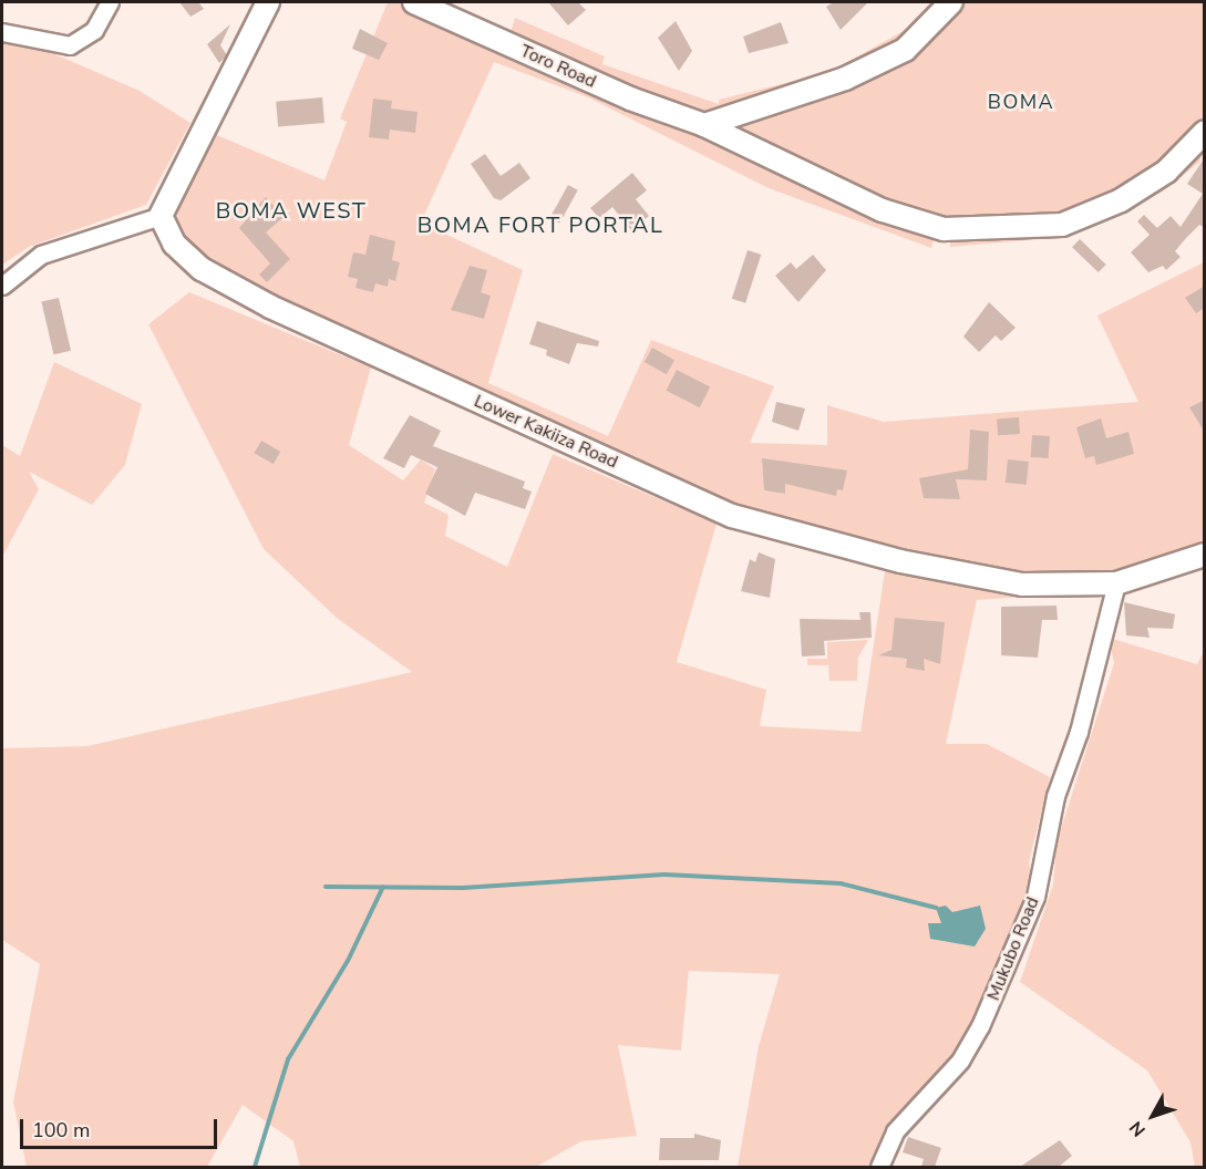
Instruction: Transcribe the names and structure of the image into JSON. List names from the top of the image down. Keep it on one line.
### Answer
{"streets":{"main road":["Toro Road","Lower Kakiiza Road"],"street":["Mukubo Road"]},"crossings":[["Lower Kakiiza Road","Mukubo Road"]],"districts":["BOMA","BOMA WEST","BOMA FORT PORTAL"],"scale_bar":"100 m","north":"bottom left"}
